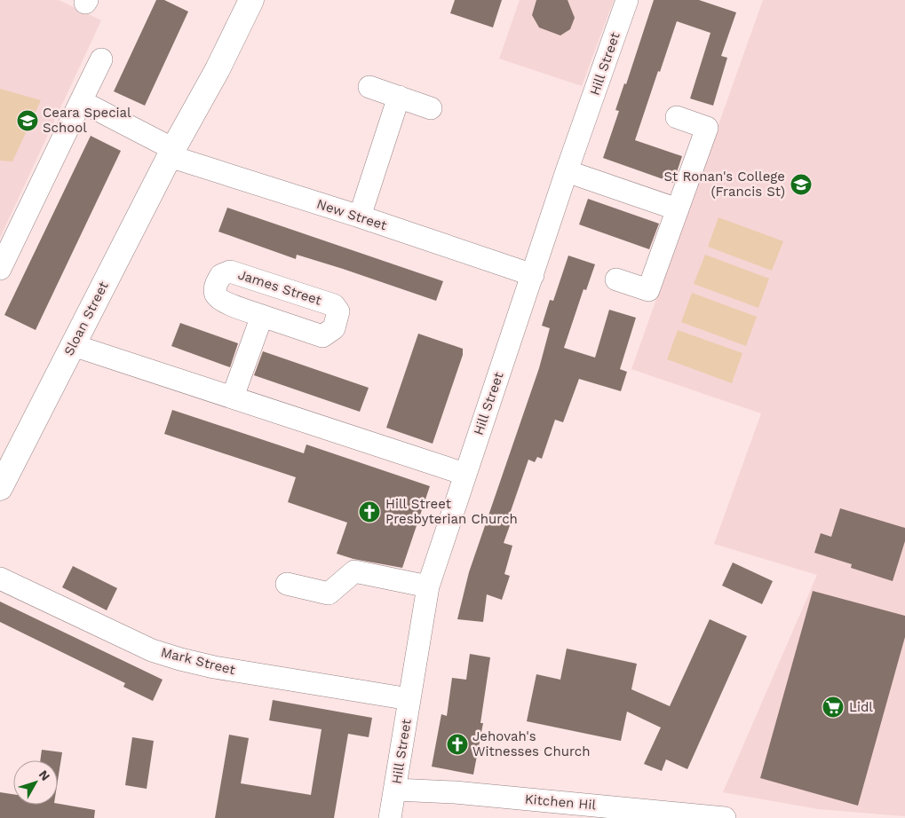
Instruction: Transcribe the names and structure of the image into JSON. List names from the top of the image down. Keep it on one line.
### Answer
{"streets":{"street":["Hill Street","New Street","James Street","Sloan Street","Mark Street","Kitchen Hil"]},"crossings":[["Hill Street","New Street"],["Hill Street","Mark Street"],["Hill Street","Kitchen Hil"],["New Street","Sloan Street"]],"places":{"school or university":["Ceara Special School","St Ronan's College (Francis St)"],"church":["Hill Street Presbyterian Church","Jehovah's Witnesses Church"],"supermarket":["Lidl"]},"north":"top right"}
